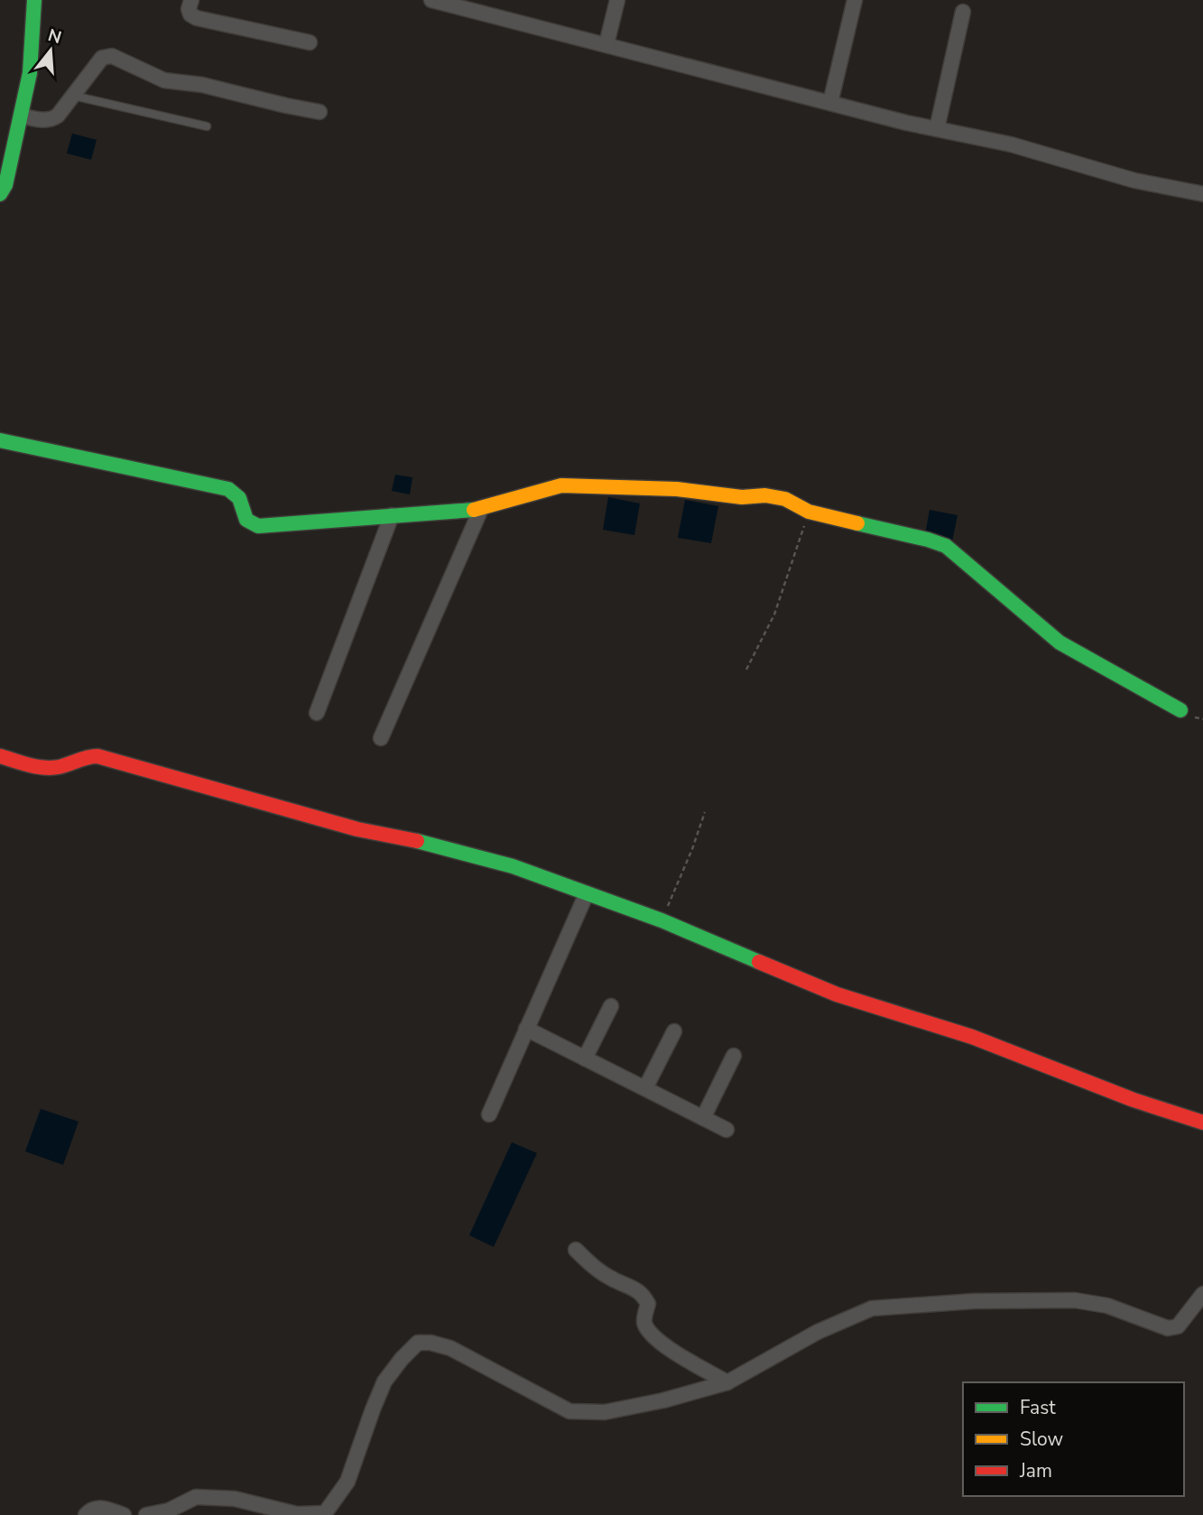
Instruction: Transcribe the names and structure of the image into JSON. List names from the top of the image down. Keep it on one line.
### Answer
{"legend":["Fast","Slow","Jam"],"north":"top"}
